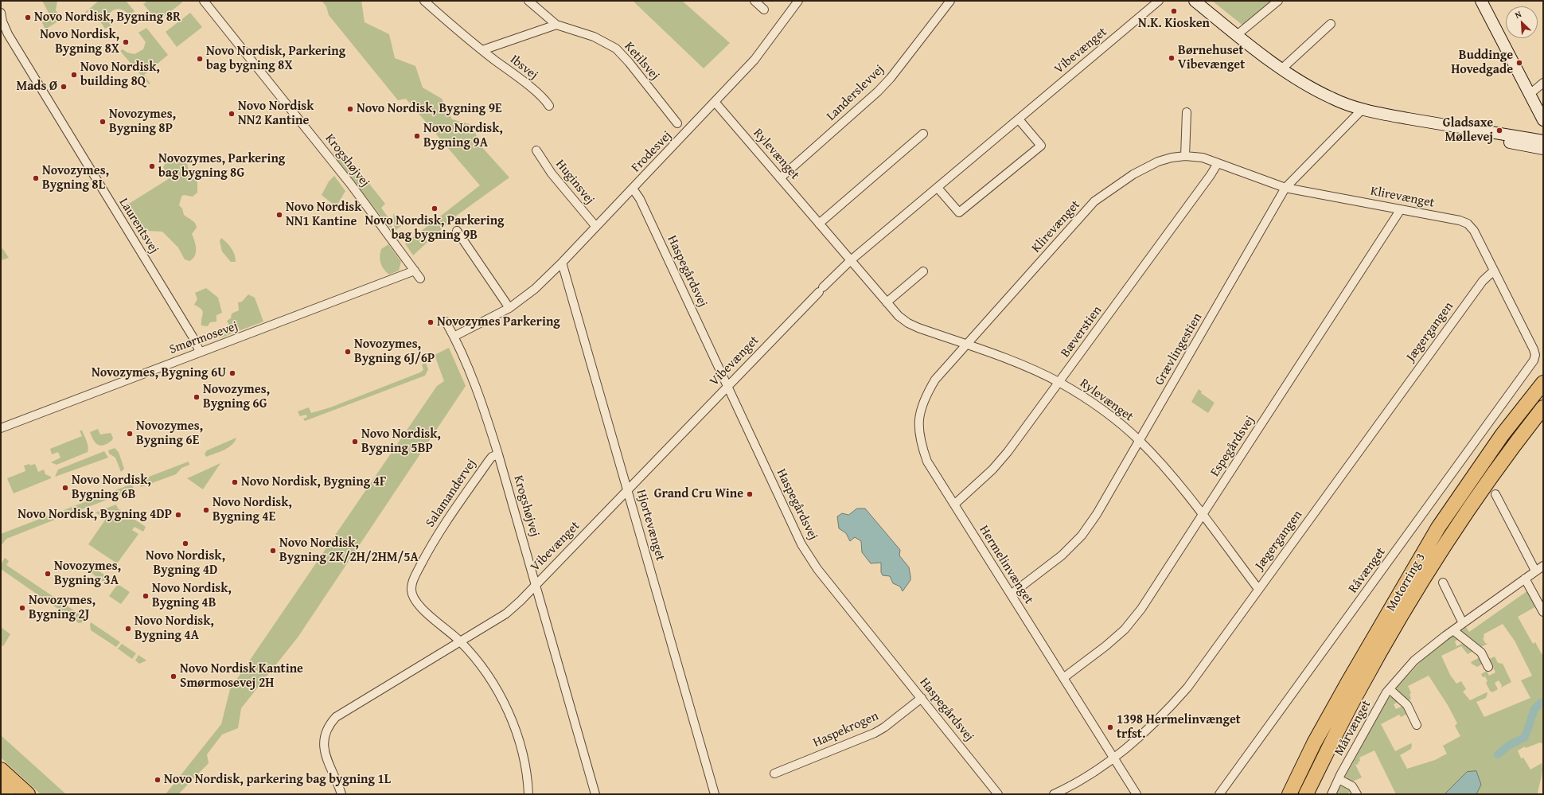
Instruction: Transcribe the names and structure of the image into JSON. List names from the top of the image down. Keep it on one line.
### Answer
{"streets":{"highway":["Motorring 3"],"street":["Vibevænget","Ketilsvej","Ibsvej","Landerslevvej","Frodesvej","Rylevænget","Krogshøjvej","Huginsvej","Klirevænget","Laurentsvej","Haspegårdsvej","Bæverstien","Jægergangen","Smørmosevej","Grævlingestien","Espegårdsvej","Salamandervej","Hjortevænget","Hermelinvænget","Råvænget","Mårvænget","Haspekrogen"]},"crossings":[["Vibevænget","Rylevænget"],["Vibevænget","Krogshøjvej"],["Vibevænget","Haspegårdsvej"],["Vibevænget","Salamandervej"],["Vibevænget","Hjortevænget"],["Ketilsvej","Ibsvej"],["Landerslevvej","Rylevænget"],["Frodesvej","Rylevænget"],["Frodesvej","Krogshøjvej"],["Frodesvej","Huginsvej"],["Frodesvej","Haspegårdsvej"],["Frodesvej","Hjortevænget"],["Rylevænget","Klirevænget"],["Rylevænget","Bæverstien"],["Rylevænget","Jægergangen"],["Rylevænget","Grævlingestien"],["Rylevænget","Espegårdsvej"],["Rylevænget","Hermelinvænget"],["Krogshøjvej","Smørmosevej"],["Krogshøjvej","Salamandervej"],["Klirevænget","Bæverstien"],["Klirevænget","Jægergangen"],["Klirevænget","Grævlingestien"],["Klirevænget","Espegårdsvej"],["Klirevænget","Hermelinvænget"],["Klirevænget","Råvænget"],["Laurentsvej","Smørmosevej"],["Haspegårdsvej","Haspekrogen"],["Bæverstien","Hermelinvænget"],["Jægergangen","Hermelinvænget"],["Grævlingestien","Hermelinvænget"],["Espegårdsvej","Hermelinvænget"]],"places":["N.K. Kiosken","Novo Nordisk, Bygning 8R","Novo Nordisk, Bygning 8X","Børnehuset Vibevænget","Novo Nordisk, Parkering bag bygning 8X","Buddinge Hovedgade","Novo Nordisk, building 8Q","Mads Ø","Novo Nordisk, Bygning 9E","Novo Nordisk NN2 Kantine","Novozymes, Bygning 8P","Gladsaxe Møllevej","Novo Nordisk, Bygning 9A","Novozymes, Parkering bag bygning 8G","Novozymes, Bygning 8L","Novo Nordisk, Parkering bag bygning 9B","Novo Nordisk NN1 Kantine","Novozymes Parkering","Novozymes, Bygning 6J/6P","Novozymes, Bygning 6U","Novozymes, Bygning 6G","Novozymes, Bygning 6E","Novo Nordisk, Bygning 5BP","Novo Nordisk, Bygning 4F","Novo Nordisk, Bygning 6B","Grand Cru Wine","Novo Nordisk, Bygning 4E","Novo Nordisk, Bygning 4DP","Novo Nordisk, Bygning 4D","Novo Nordisk, Bygning 2K/2H/2HM/5A","Novozymes, Bygning 3A","Novo Nordisk, Bygning 4B","Novozymes, Bygning 2J","Novo Nordisk, Bygning 4A","Novo Nordisk Kantine Smørmosevej 2H","1398 Hermelinvænget trfst.","Novo Nordisk, parkering bag bygning 1L"],"north":"top left"}
